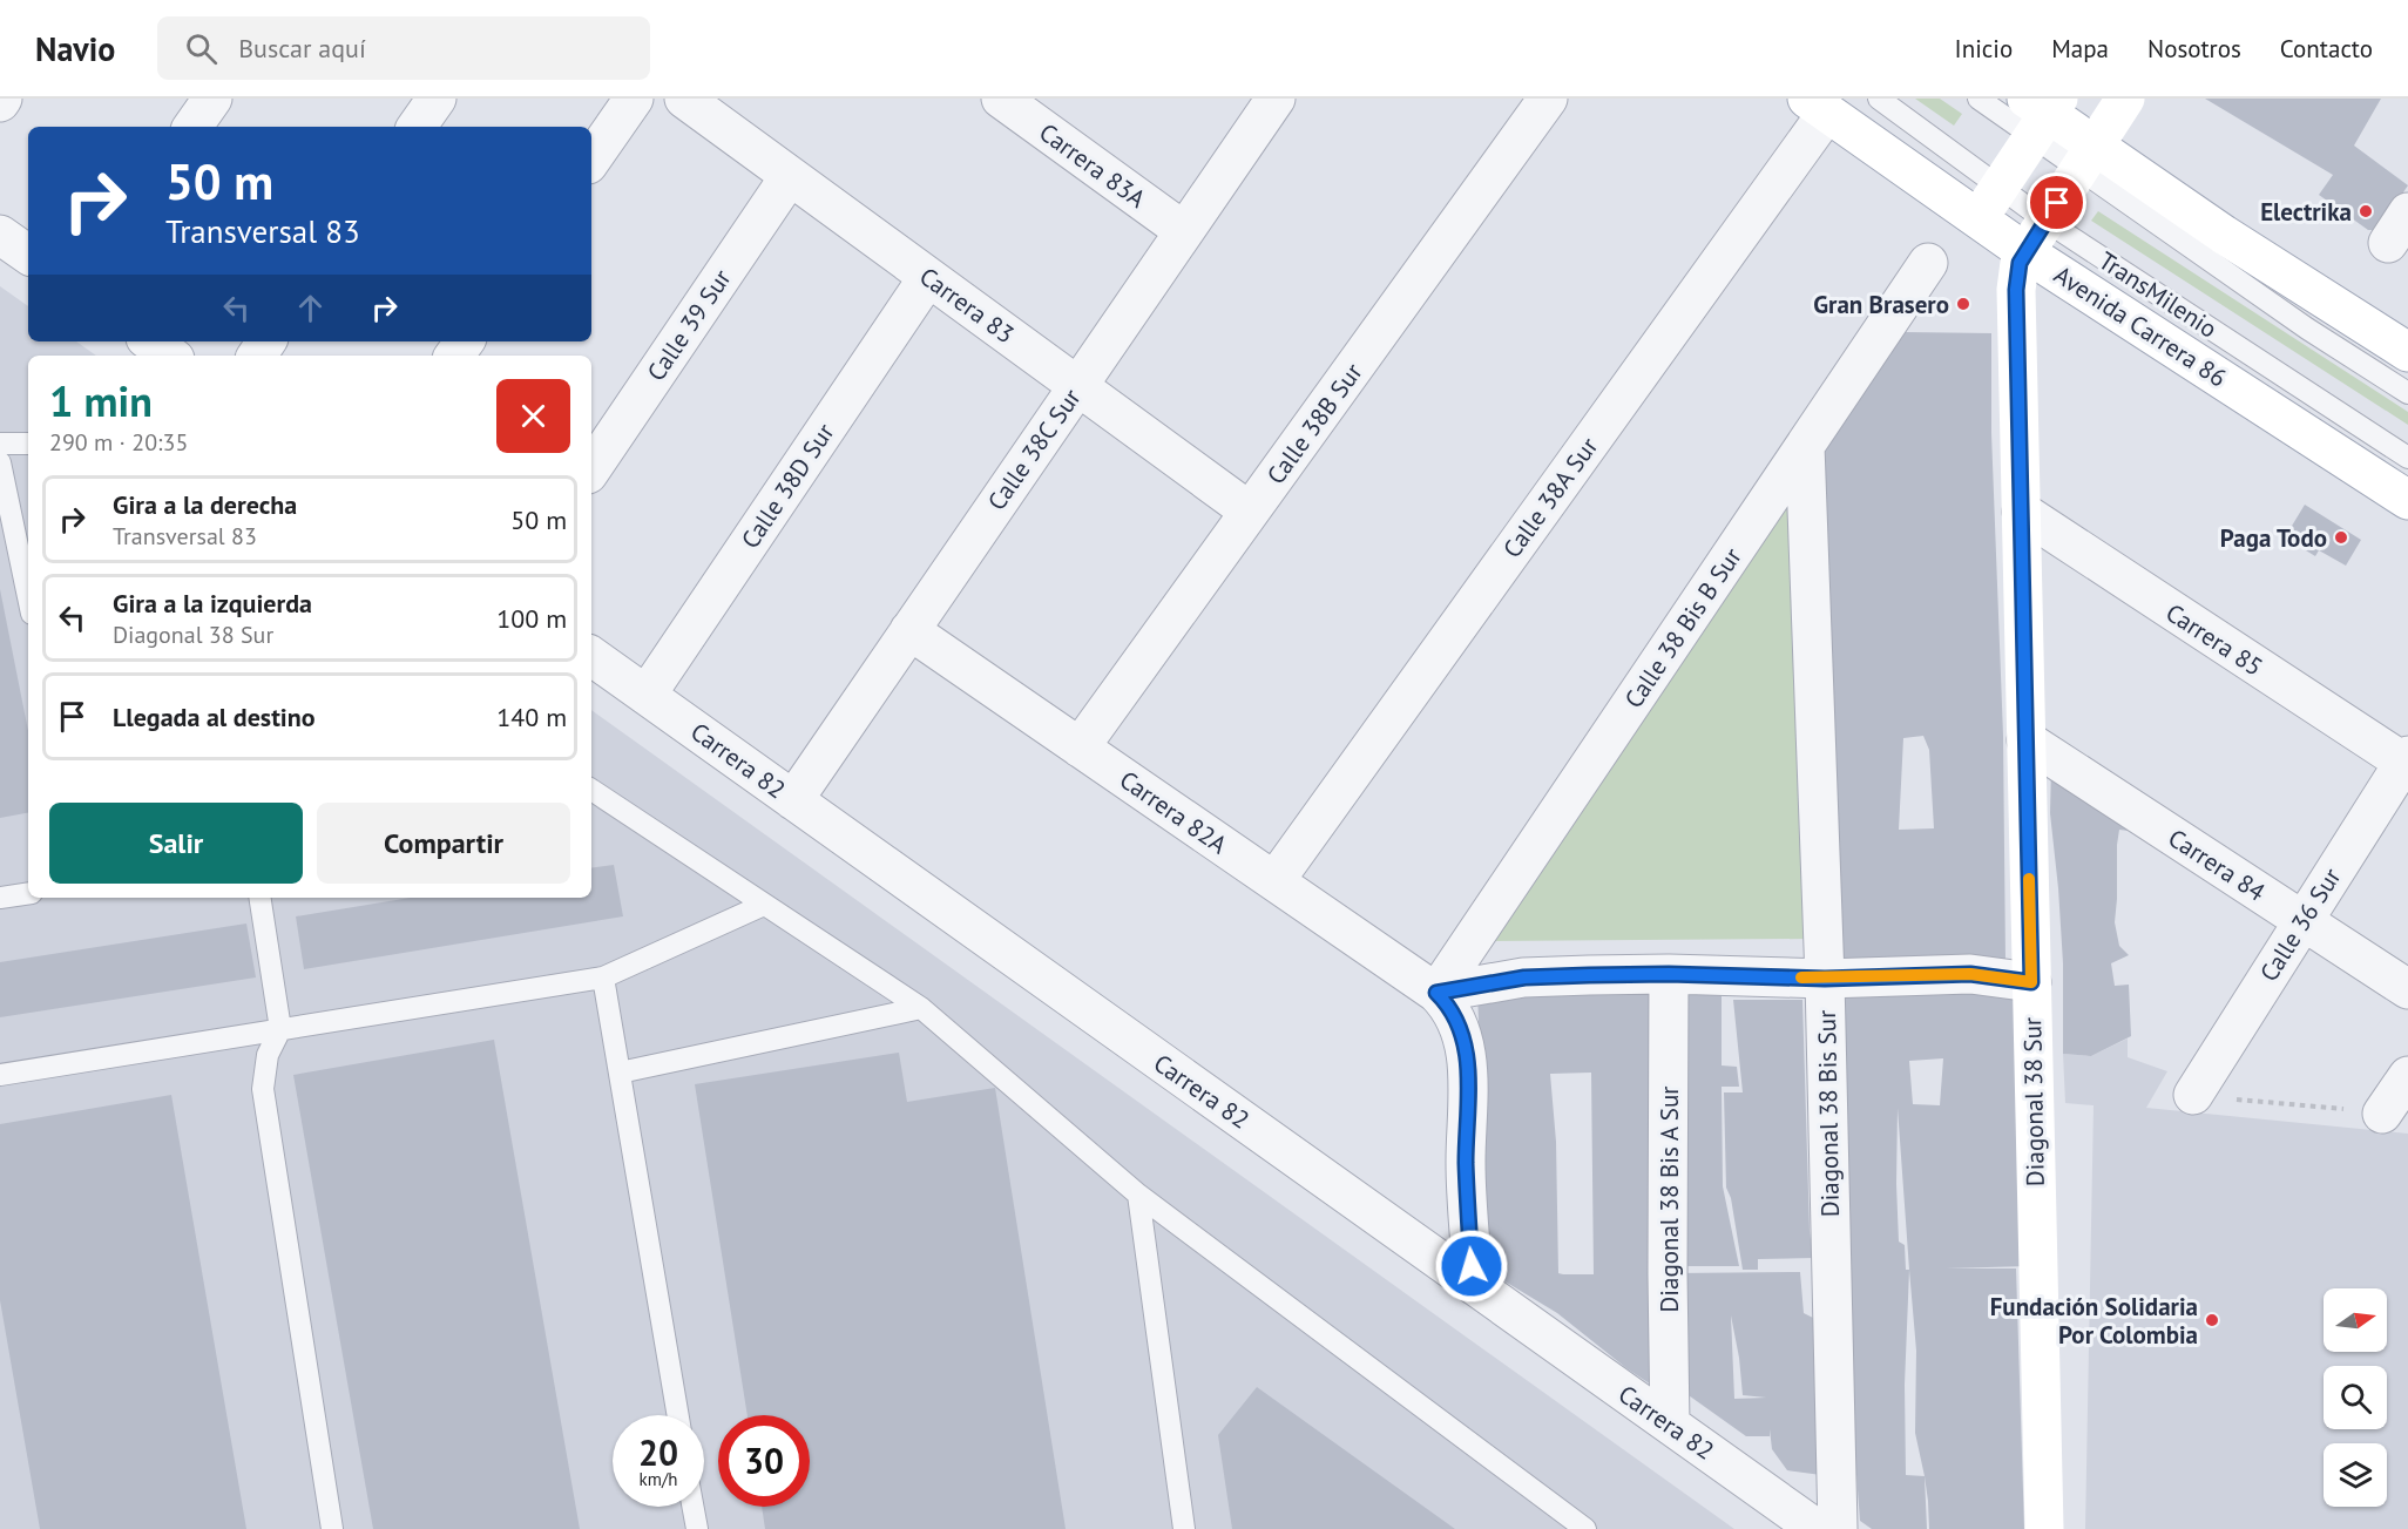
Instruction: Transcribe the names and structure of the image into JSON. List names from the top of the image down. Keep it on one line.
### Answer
{"streets":{"street":["Carrera 83A","Carrera 83","Calle 39 Sur","Avenida Carrera 86","Calle 38B Sur","Calle 38C Sur","Calle 38D Sur","Calle 38A Sur","Calle 38 Bis B Sur","Carrera 85","Carrera 82","Carrera 82A","Carrera 84","Calle 36 Sur","Diagonal 38 Sur","Diagonal 38 Bis Sur","Diagonal 38 Bis A Sur"],"lane":["TransMilenio"]},"crossings":[["Carrera 83A","Calle 38C Sur"],["TransMilenio","Diagonal 38 Sur"],["Carrera 83","Calle 39 Sur"],["Carrera 83","Calle 38B Sur"],["Carrera 83","Calle 38C Sur"],["Carrera 83","Calle 38D Sur"],["Avenida Carrera 86","Calle 38A Sur"],["Avenida Carrera 86","Diagonal 38 Sur"],["Calle 38B Sur","Carrera 82A"],["Calle 38C Sur","Carrera 82"],["Calle 38C Sur","Carrera 82A"],["Calle 38D Sur","Carrera 82"],["Calle 38A Sur","Carrera 82A"],["Calle 38 Bis B Sur","Carrera 82A"],["Calle 38 Bis B Sur","Diagonal 38 Bis Sur"],["Carrera 85","Calle 36 Sur"],["Carrera 85","Diagonal 38 Sur"],["Carrera 82","Carrera 82A"],["Carrera 82","Diagonal 38 Bis A Sur"],["Carrera 84","Calle 36 Sur"],["Carrera 84","Diagonal 38 Sur"]],"places":["Electrika","Gran Brasero","Paga Todo","Fundación Solidaria Por Colombia"],"north":"right","page":{"header":"Navio","search":"Buscar aquí","nav":["Inicio","Mapa","Nosotros","Contacto"],"turn":["50 m","Transversal 83"],"heading":["1 min","290 m · 20:35"],"list":[{"name":"Gira a la derecha","note":"Transversal 83","value":"50 m"},{"name":"Gira a la izquierda","note":"Diagonal 38 Sur","value":"100 m"},{"name":"Llegada al destino","value":"140 m"}],"buttons":["Salir","Compartir"],"speed":"20 km/h","limit":"30"}}
